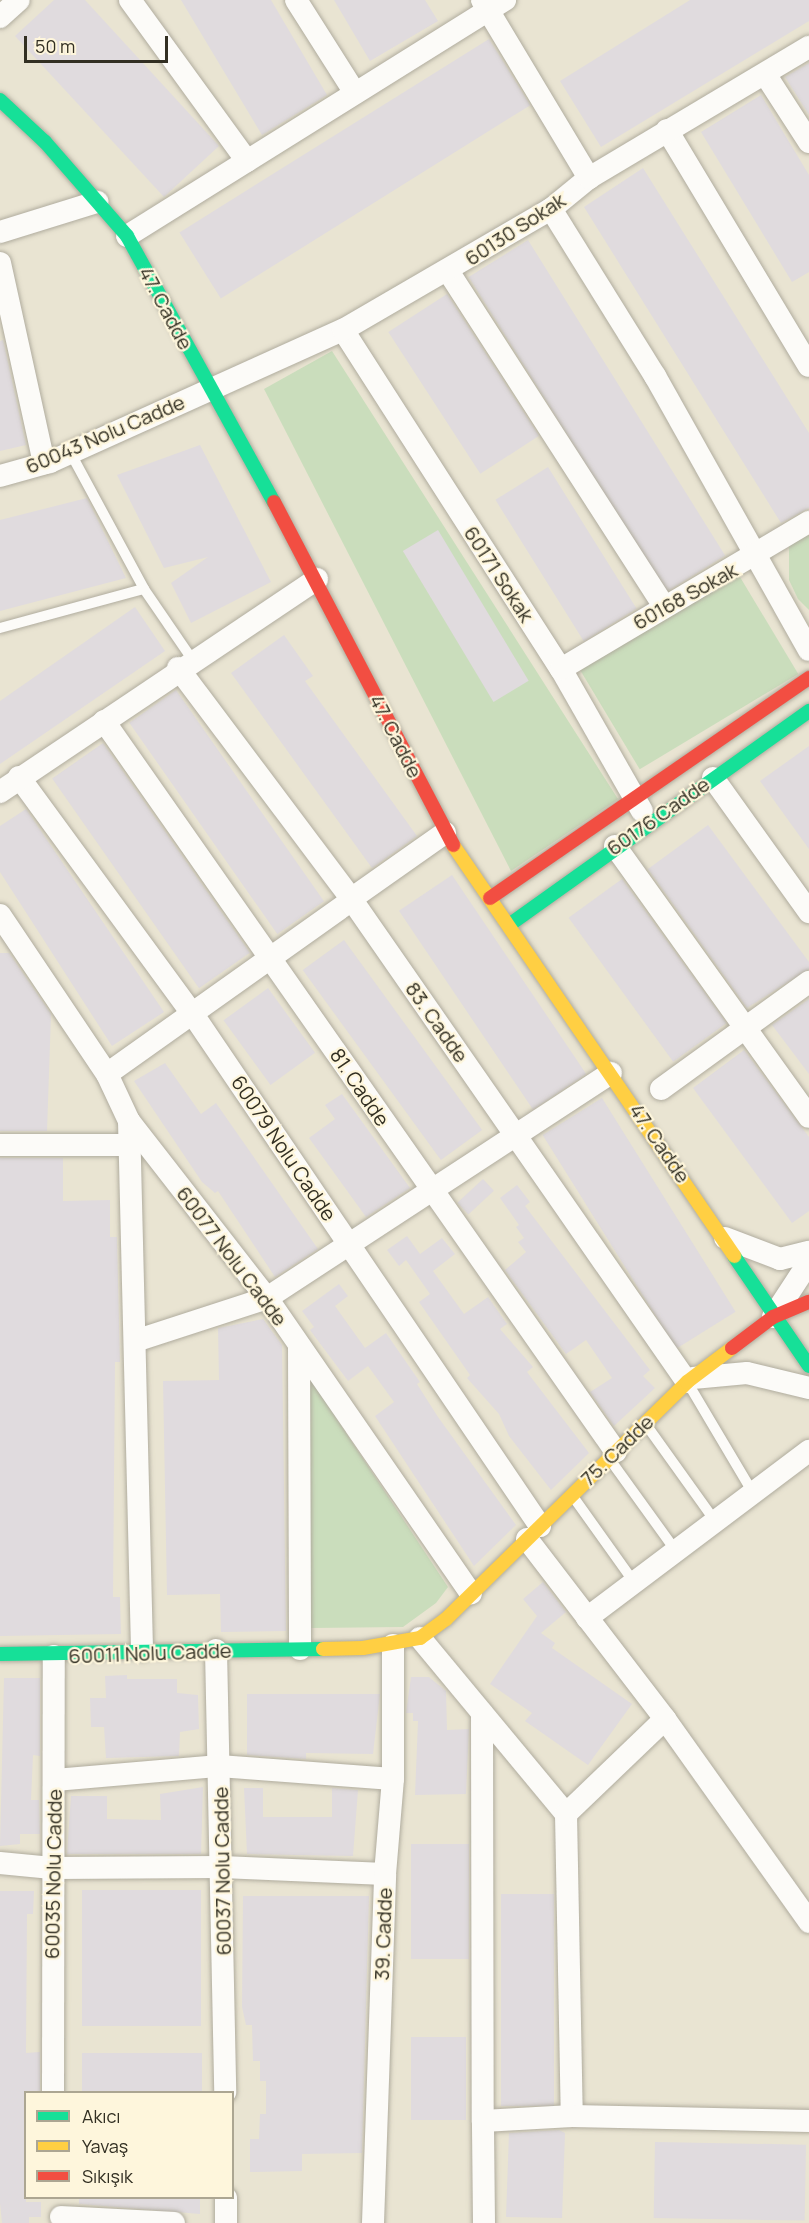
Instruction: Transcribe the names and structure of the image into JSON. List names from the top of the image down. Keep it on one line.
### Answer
{"streets":{"street":["60130 Sokak","47. Cadde","60043 Nolu Cadde","60171 Sokak","60168 Sokak","60176 Cadde","83. Cadde","81. Cadde","60079 Nolu Cadde","60077 Nolu Cadde","75. Cadde","60011 Nolu Cadde","60037 Nolu Cadde","60035 Nolu Cadde","39. Cadde"]},"crossings":[["60130 Sokak","47. Cadde"],["60130 Sokak","60043 Nolu Cadde"],["60130 Sokak","60171 Sokak"],["47. Cadde","60043 Nolu Cadde"],["47. Cadde","60176 Cadde"],["47. Cadde","75. Cadde"],["60171 Sokak","60168 Sokak"],["60171 Sokak","60176 Cadde"],["83. Cadde","75. Cadde"],["81. Cadde","75. Cadde"],["60079 Nolu Cadde","75. Cadde"],["60077 Nolu Cadde","75. Cadde"],["75. Cadde","60011 Nolu Cadde"],["60011 Nolu Cadde","60037 Nolu Cadde"],["60011 Nolu Cadde","60035 Nolu Cadde"],["60011 Nolu Cadde","39. Cadde"]],"legend":["Akıcı","Yavaş","Sıkışık"],"scale_bar":"50 m"}
